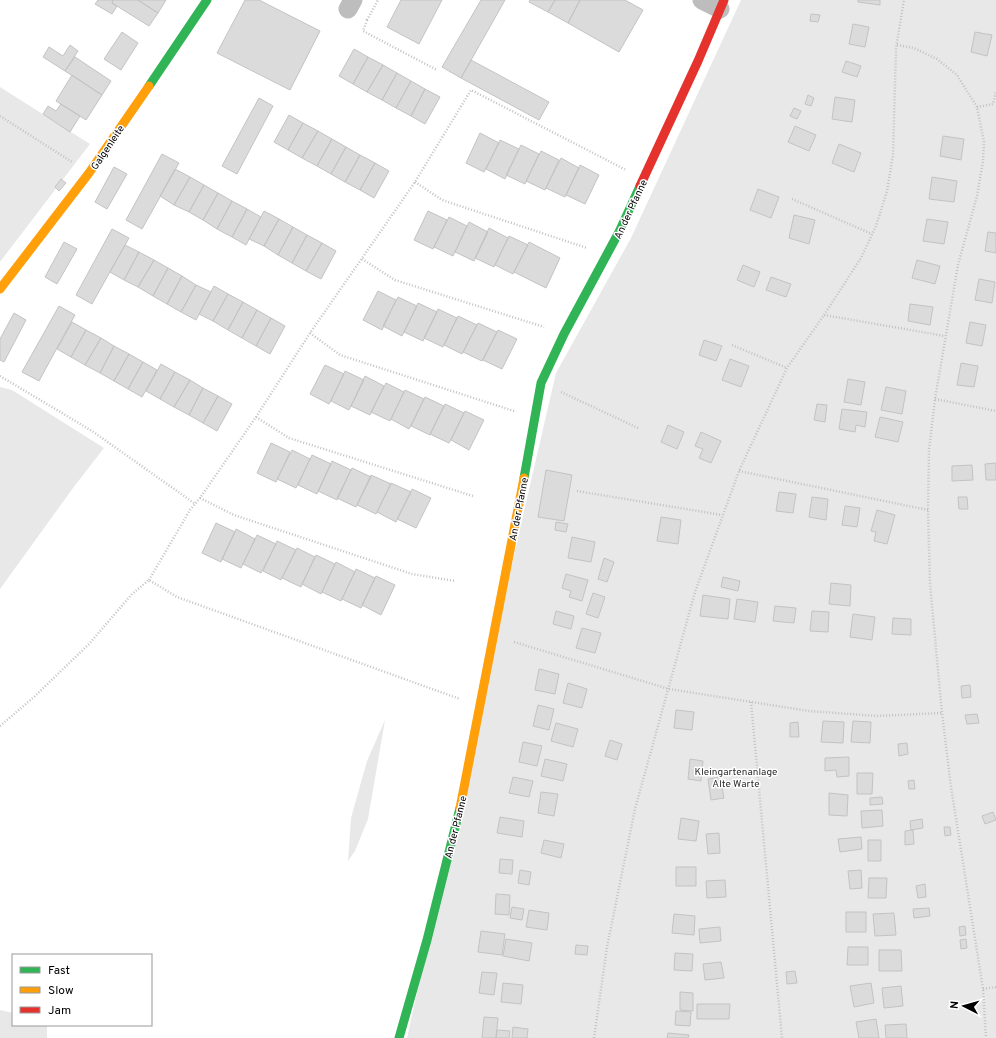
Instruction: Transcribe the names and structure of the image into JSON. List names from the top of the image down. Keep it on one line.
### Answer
{"streets":{"street":["Galgenleite","An der Pfanne"]},"parks":["Kleingartenanlage Alte Warte"],"legend":["Fast","Slow","Jam"],"north":"left"}
